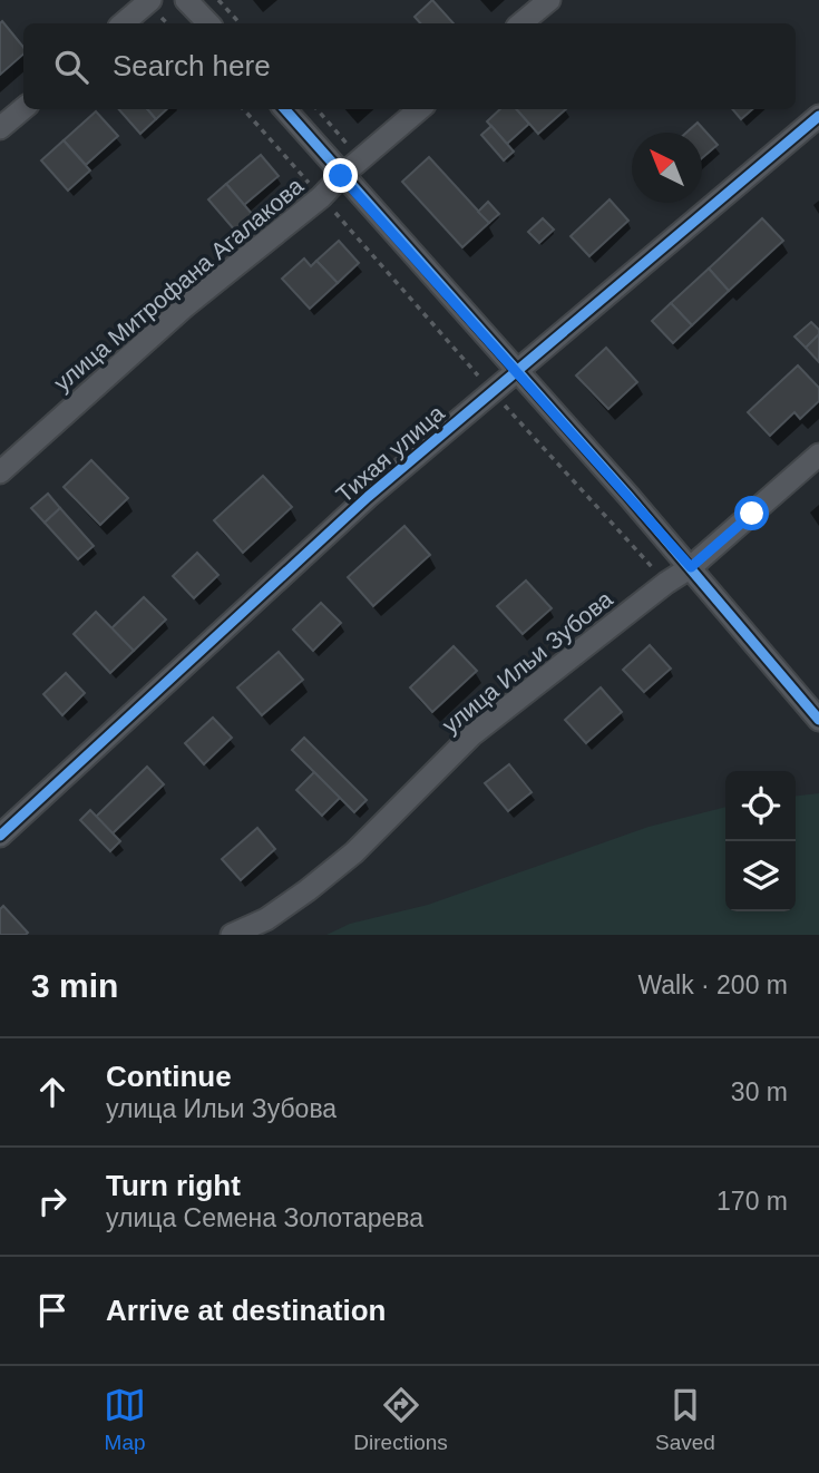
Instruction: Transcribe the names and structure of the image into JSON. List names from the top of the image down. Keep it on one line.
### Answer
{"streets":{"street":["улица Митрофана Агалакова","Тихая улица","улица Ильи Зубова"]},"north":"top left","page":{"search":"Search here","heading":["3 min","Walk · 200 m"],"list":[["Continue","улица Ильи Зубова","30 m"],["Turn right","улица Семена Золотарева","170 m"],"Arrive at destination"],"nav":["Map","Directions","Saved"]}}
